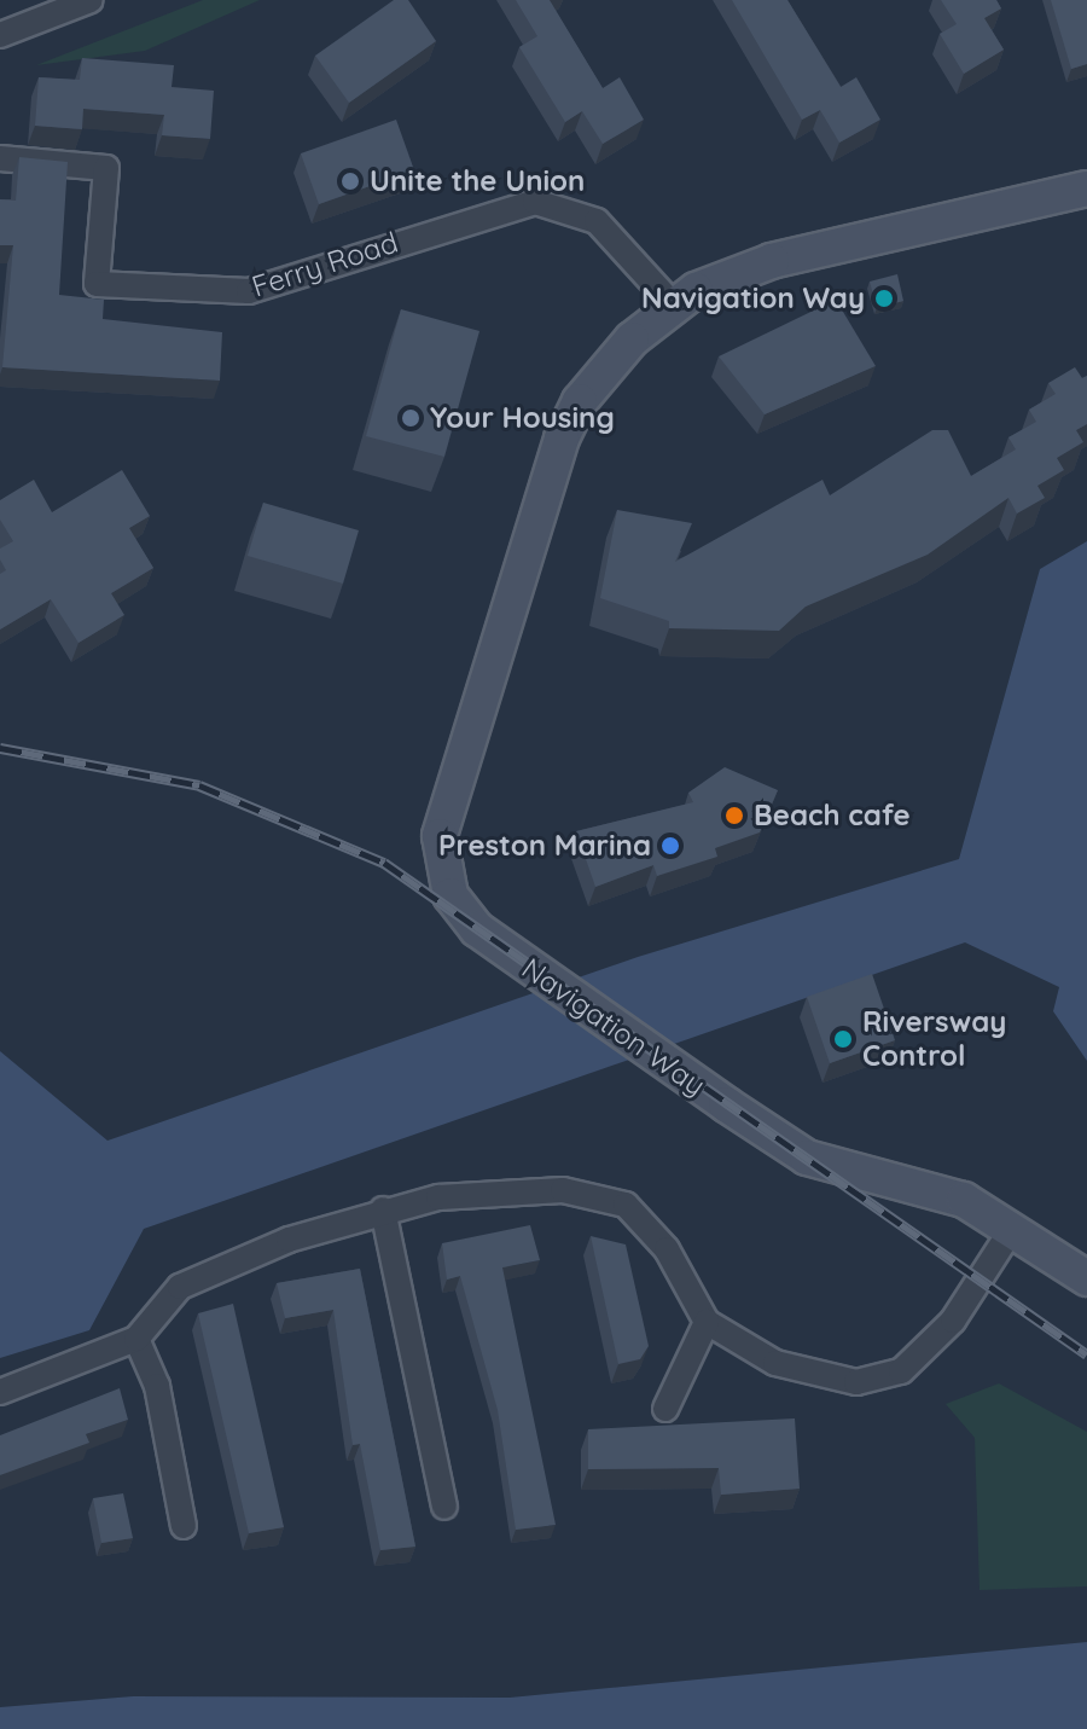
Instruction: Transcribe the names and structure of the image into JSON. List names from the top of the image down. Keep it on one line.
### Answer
{"streets":{"street":["Ferry Road","Navigation Way"]},"crossings":[["Ferry Road","Navigation Way"]],"places":["Unite the Union","Navigation Way","Your Housing","Beach cafe","Preston Marina","Riversway Control"]}
